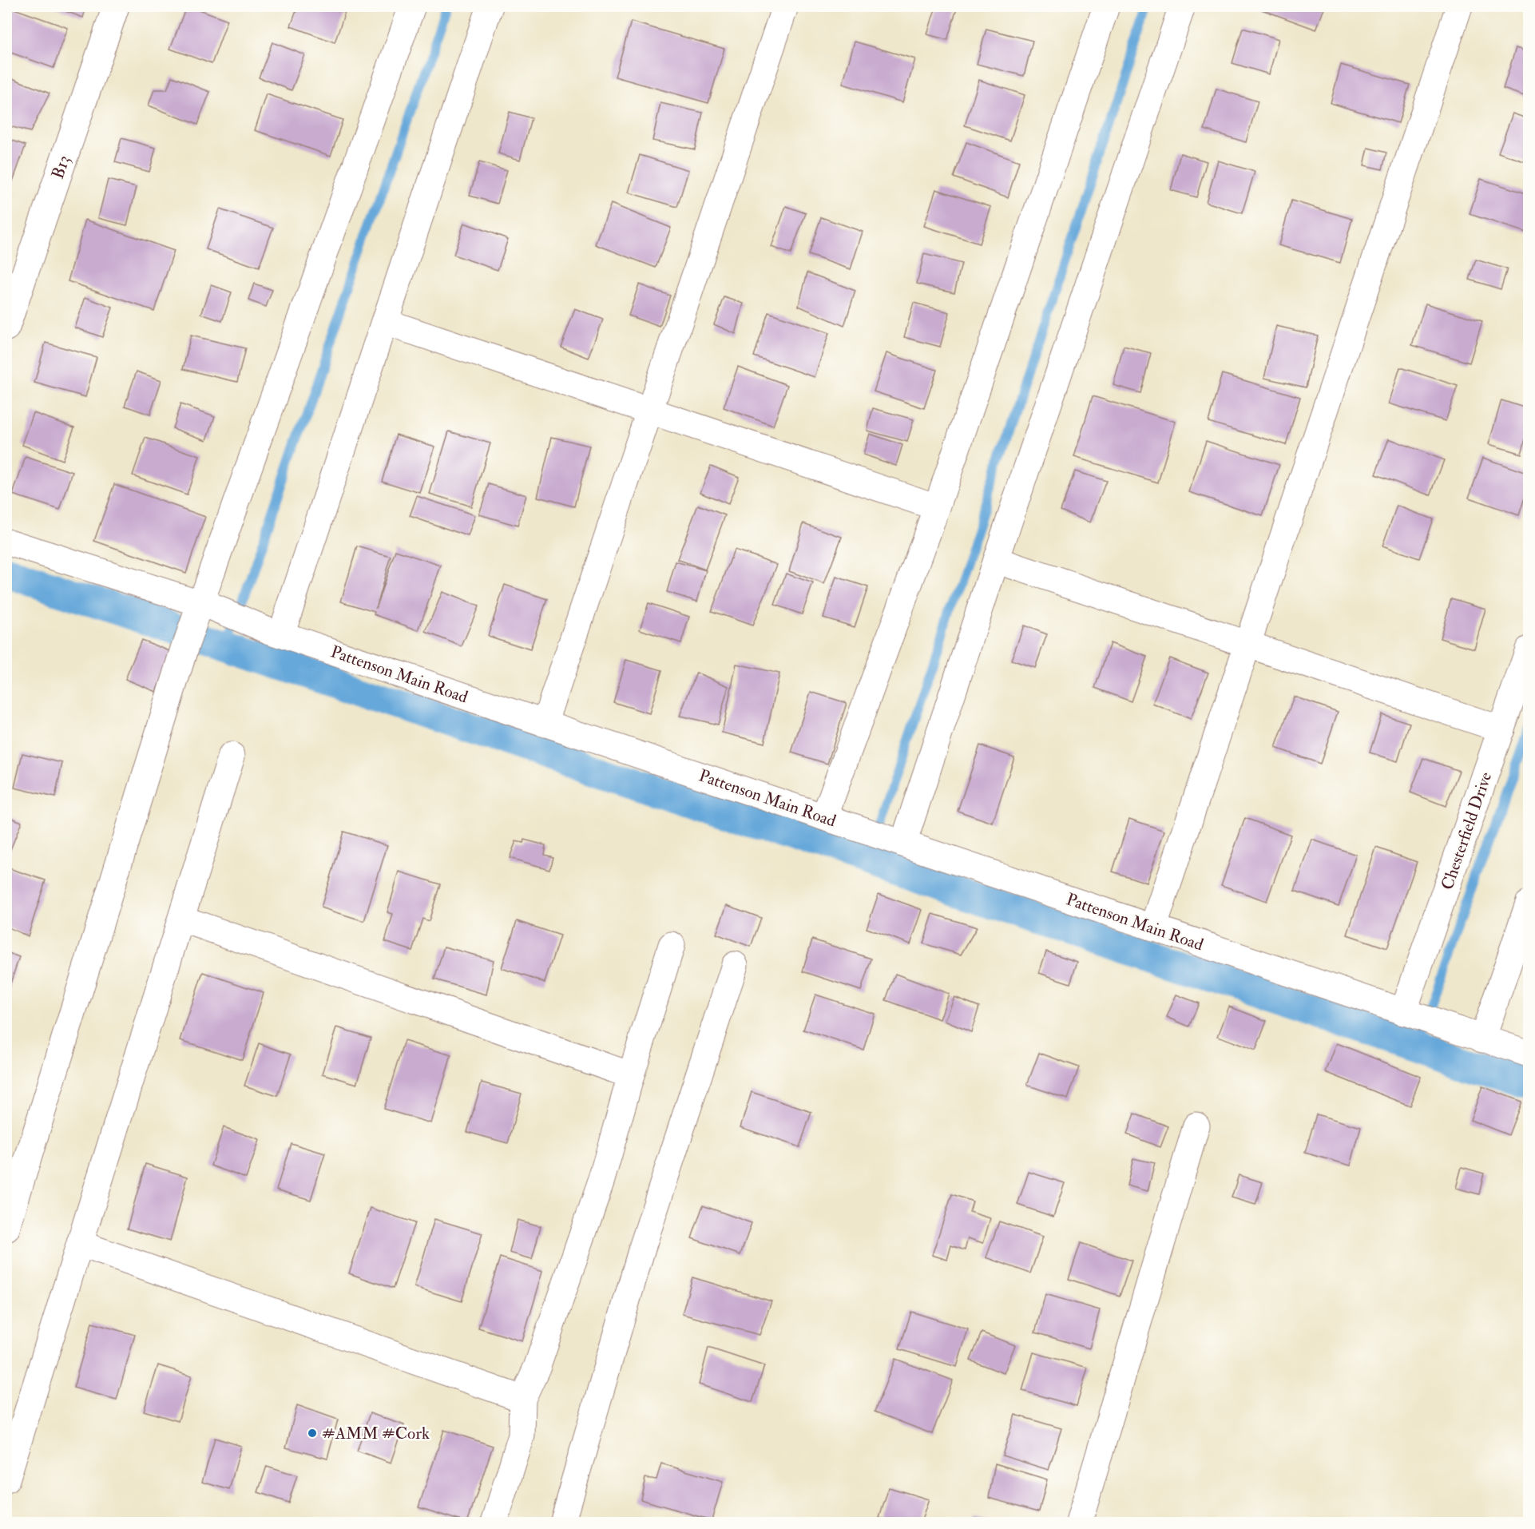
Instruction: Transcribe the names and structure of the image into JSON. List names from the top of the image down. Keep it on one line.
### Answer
{"streets":{"street":["B13","Pattenson Main Road","Chesterfield Drive"]},"crossings":[["Pattenson Main Road","Chesterfield Drive"]],"places":["#AMM #Cork"]}
